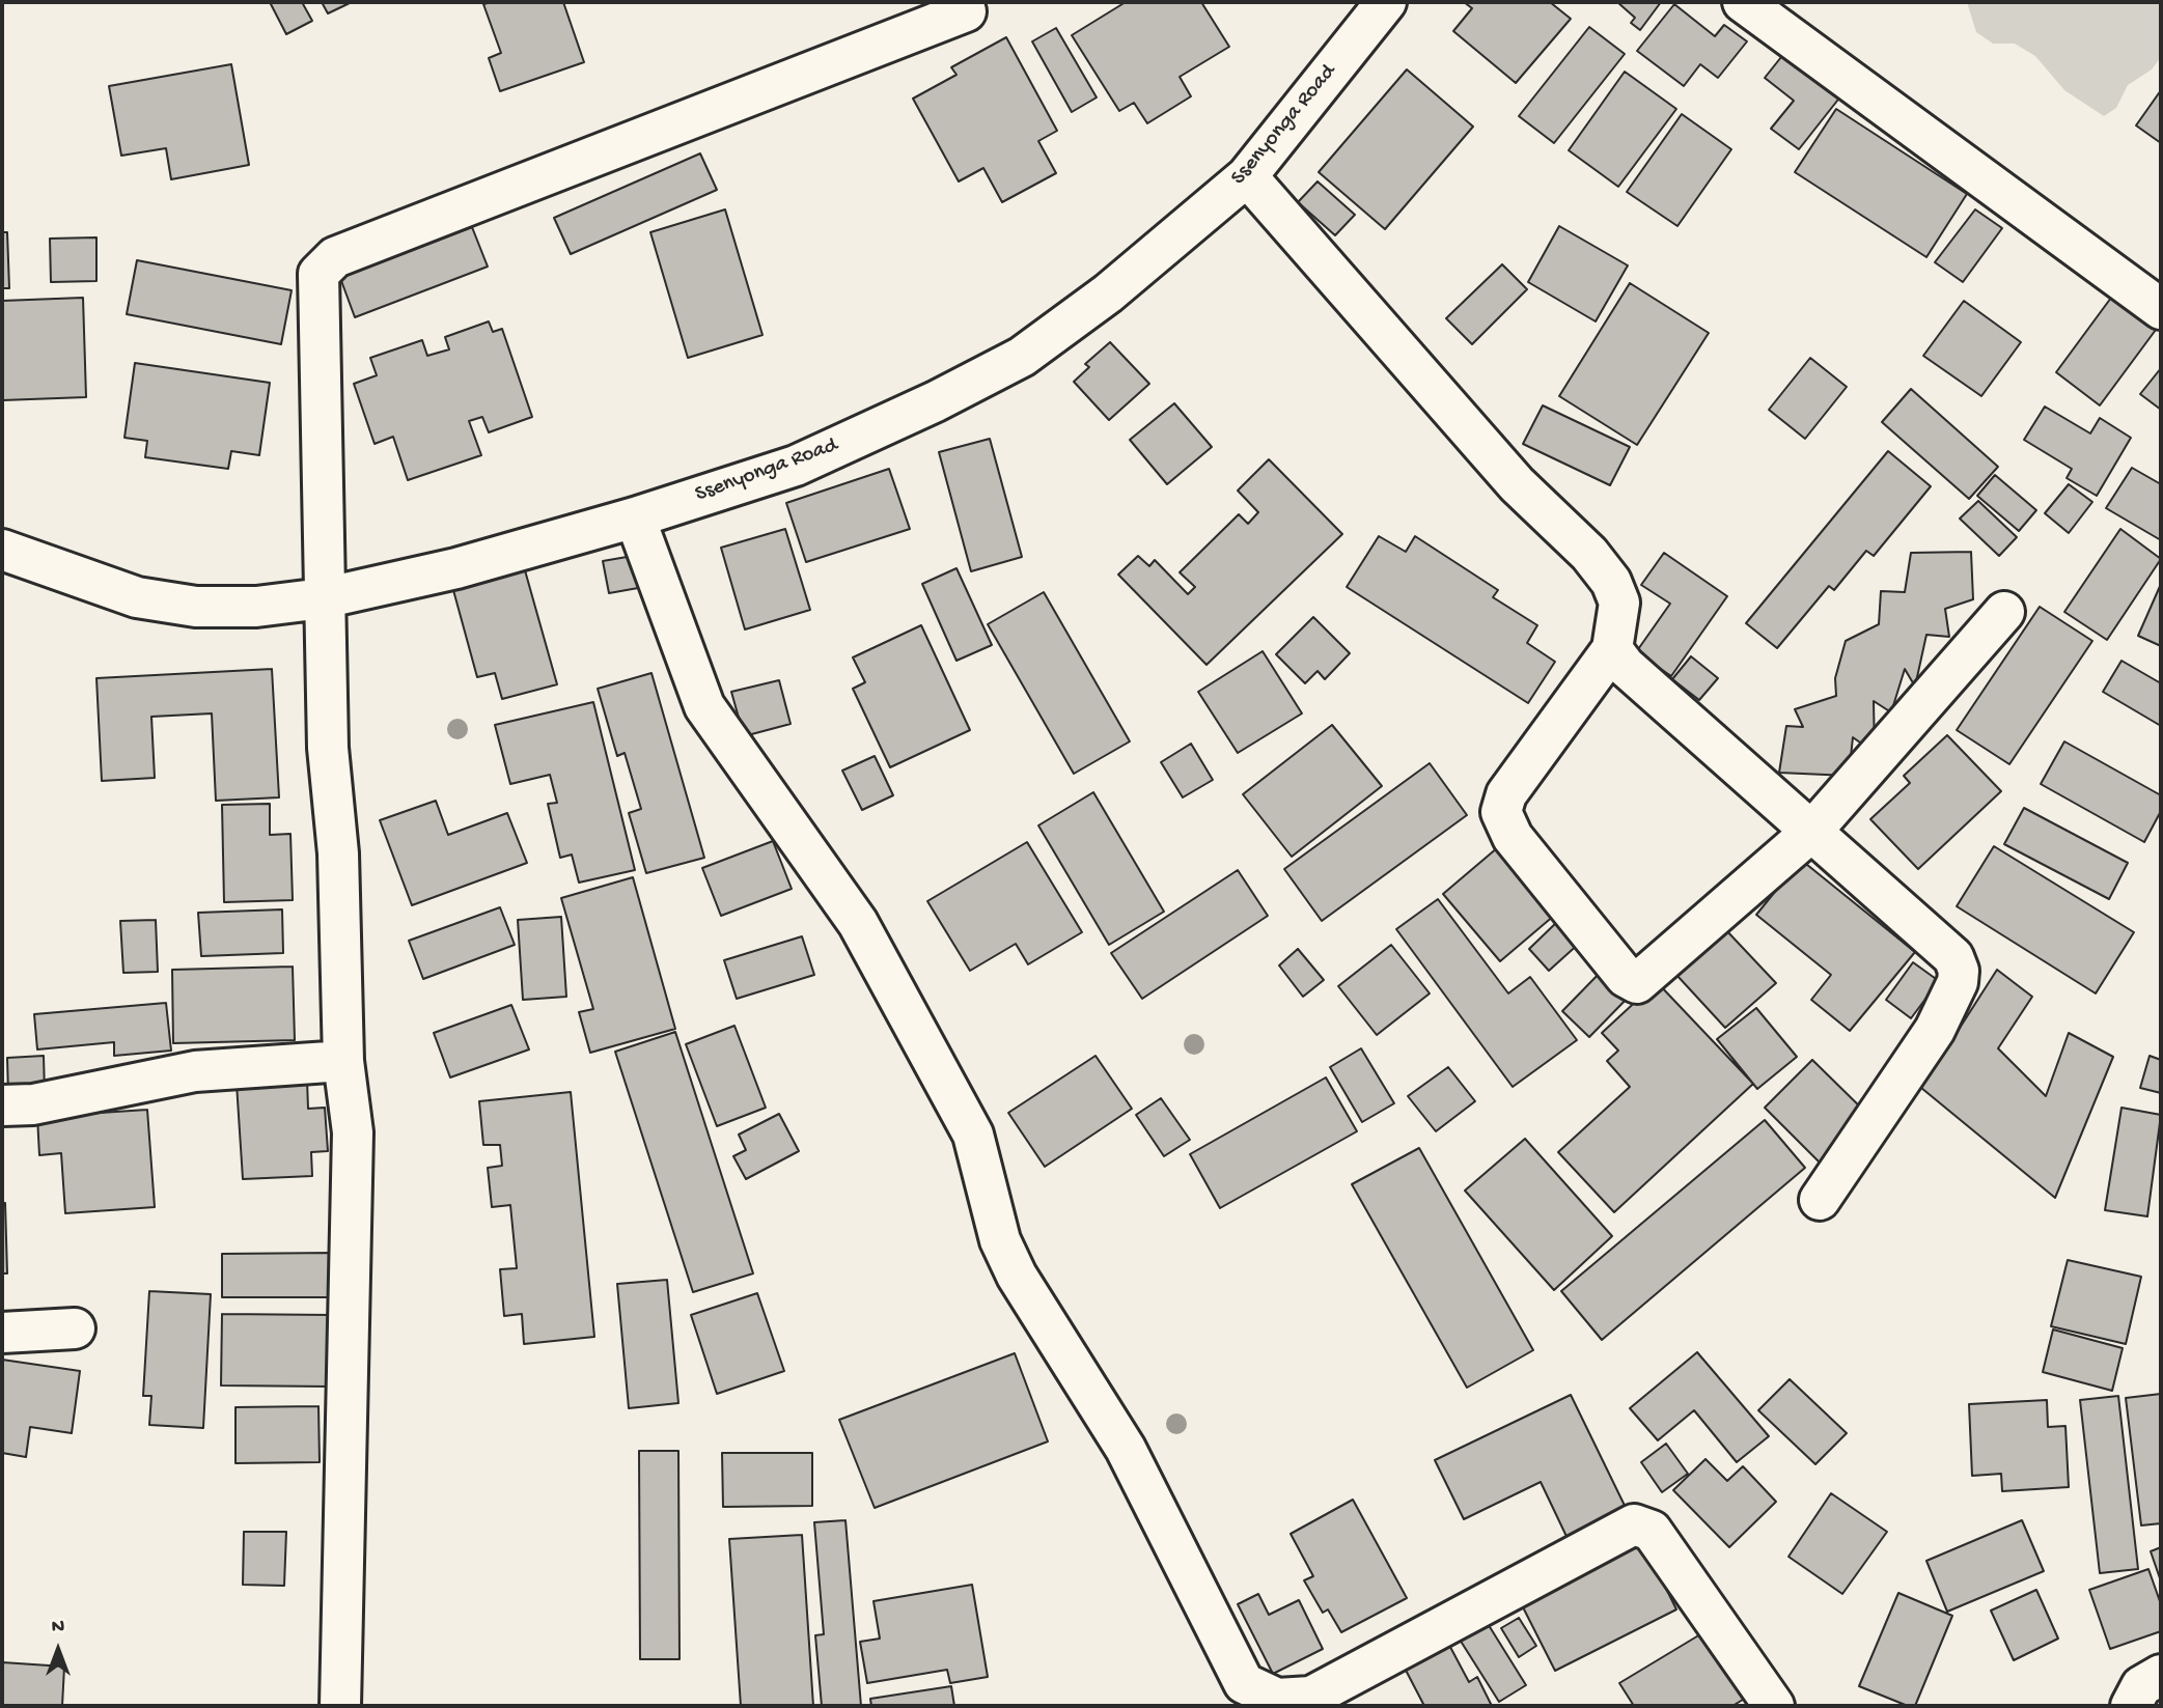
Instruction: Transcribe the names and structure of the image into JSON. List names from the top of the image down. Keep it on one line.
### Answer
{"streets":{"street":["Ssenyonga Road"]},"north":"top"}
